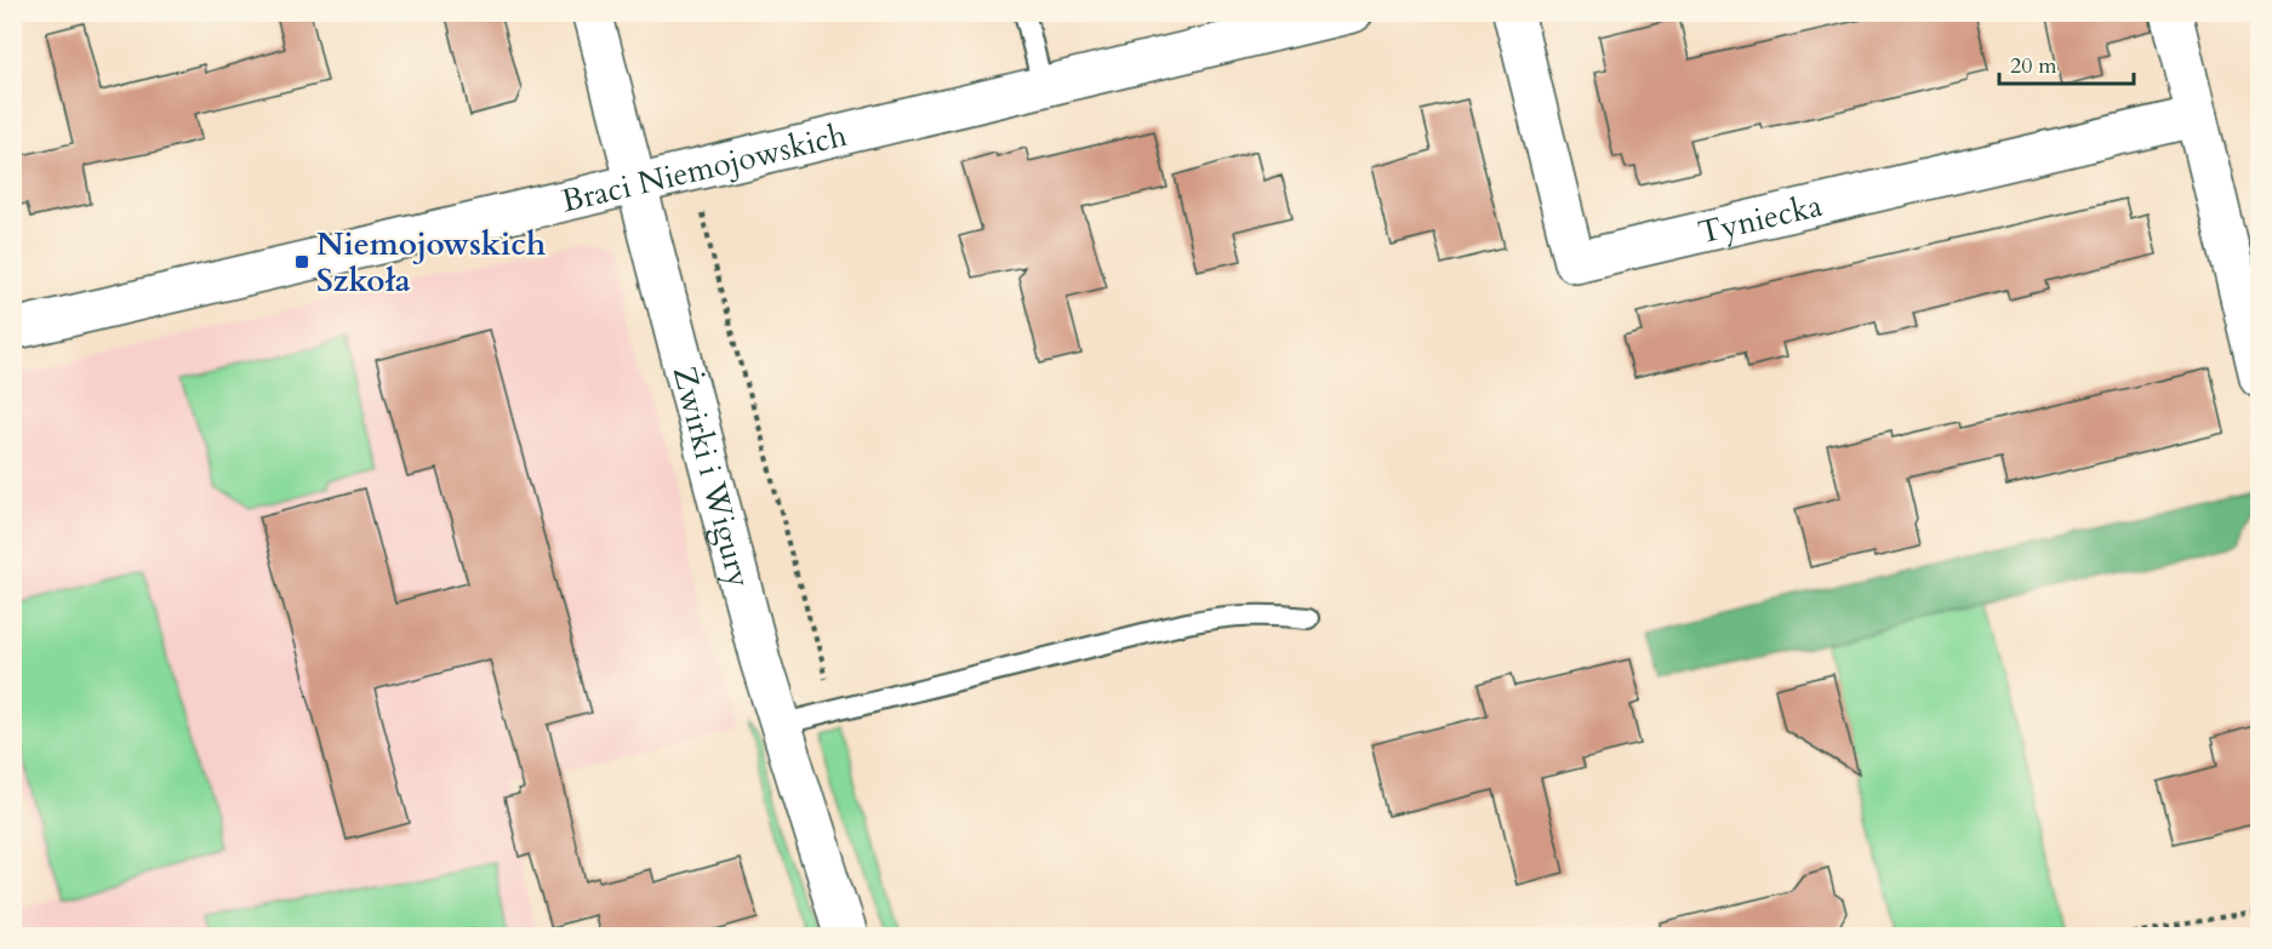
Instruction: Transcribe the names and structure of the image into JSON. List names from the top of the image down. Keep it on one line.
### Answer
{"streets":{"street":["Braci Niemojowskich","Tyniecka","Żwirki i Wigury"]},"crossings":[["Braci Niemojowskich","Żwirki i Wigury"]],"places":{"transit":["Niemojowskich Szkoła"]},"scale_bar":"20 m"}
